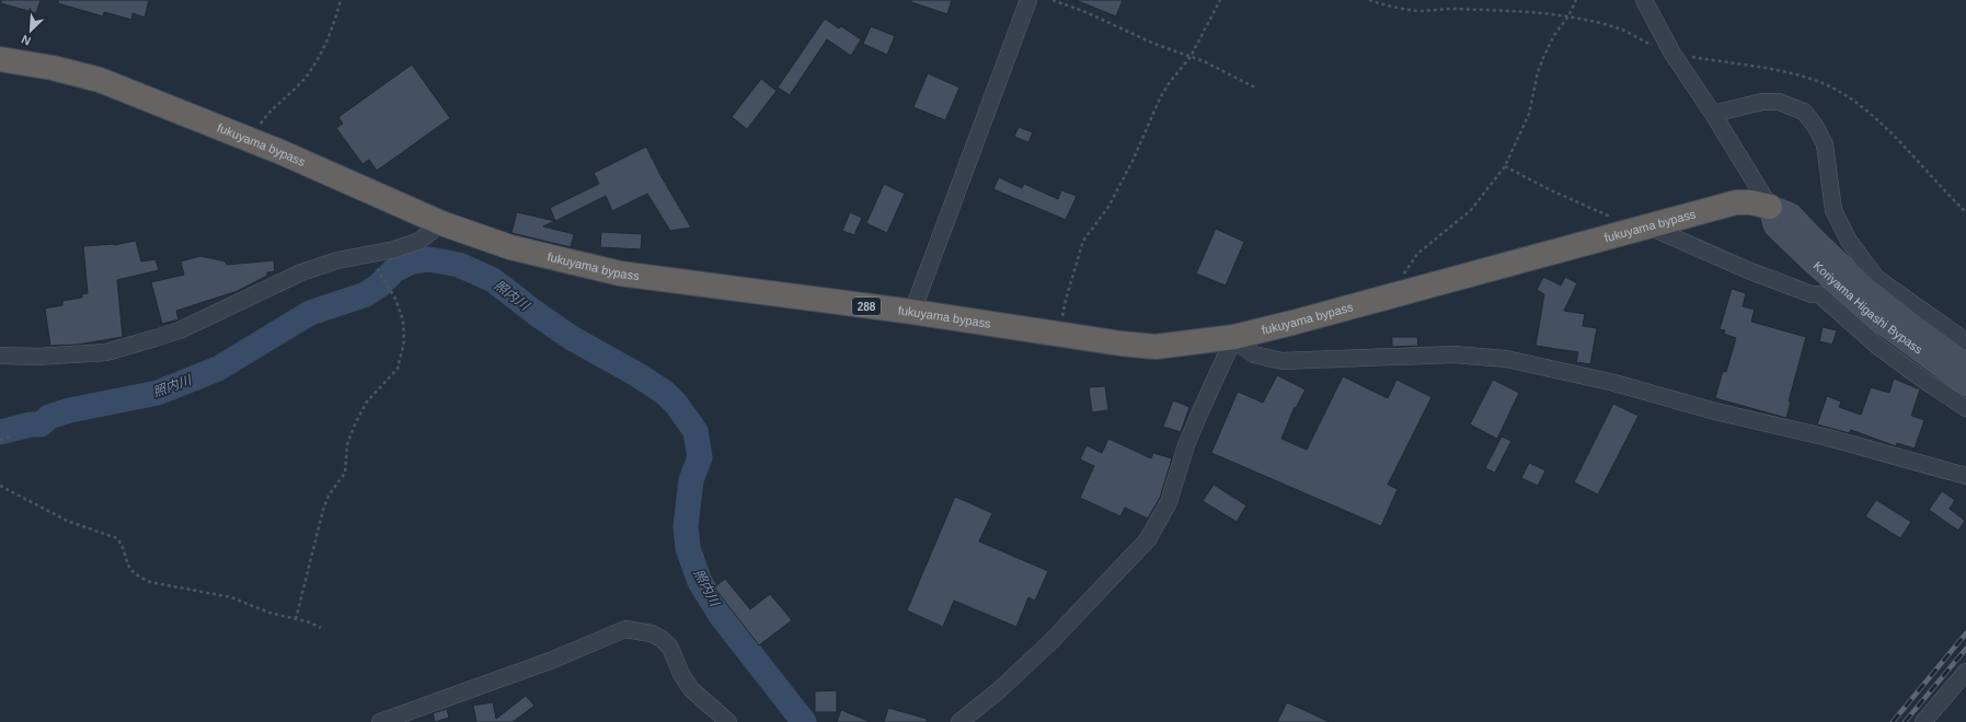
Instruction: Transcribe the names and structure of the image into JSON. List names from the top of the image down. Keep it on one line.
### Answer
{"streets":{"highway":["fukuyama bypass","288"],"main road":["Koriyama Higashi Bypass"]},"crossings":[["fukuyama bypass","Koriyama Higashi Bypass"]],"water":["照内川"],"north":"bottom left"}
